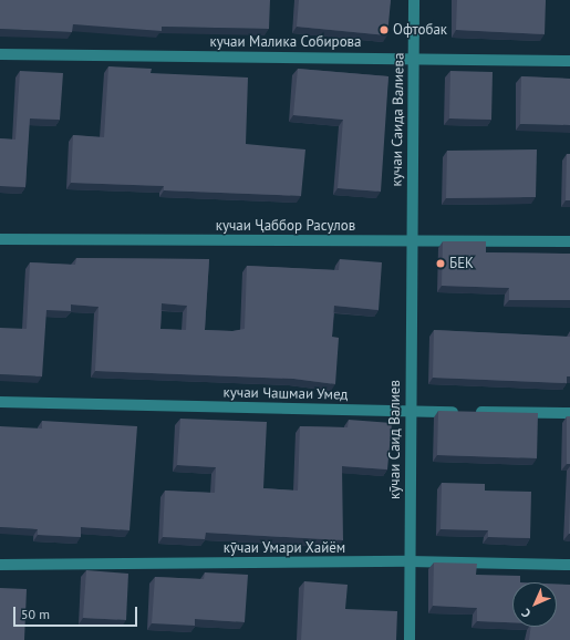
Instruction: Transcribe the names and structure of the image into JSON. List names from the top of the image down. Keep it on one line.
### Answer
{"streets":{"street":["кучаи Малика Собирова","кучаи Саида Валиева","кучаи Ҷаббор Расулов","кучаи Чашмаи Умед","кӯчаи Саид Валиев","кӯчаи Умари Хайём"]},"crossings":[["кучаи Малика Собирова","кучаи Саида Валиева"],["кучаи Саида Валиева","кучаи Ҷаббор Расулов"],["кучаи Саида Валиева","кӯчаи Саид Валиев"],["кучаи Ҷаббор Расулов","кӯчаи Саид Валиев"],["кучаи Чашмаи Умед","кӯчаи Саид Валиев"],["кӯчаи Саид Валиев","кӯчаи Умари Хайём"]],"places":["Офтобак","БЕК"],"scale_bar":"50 m","north":"bottom left"}
